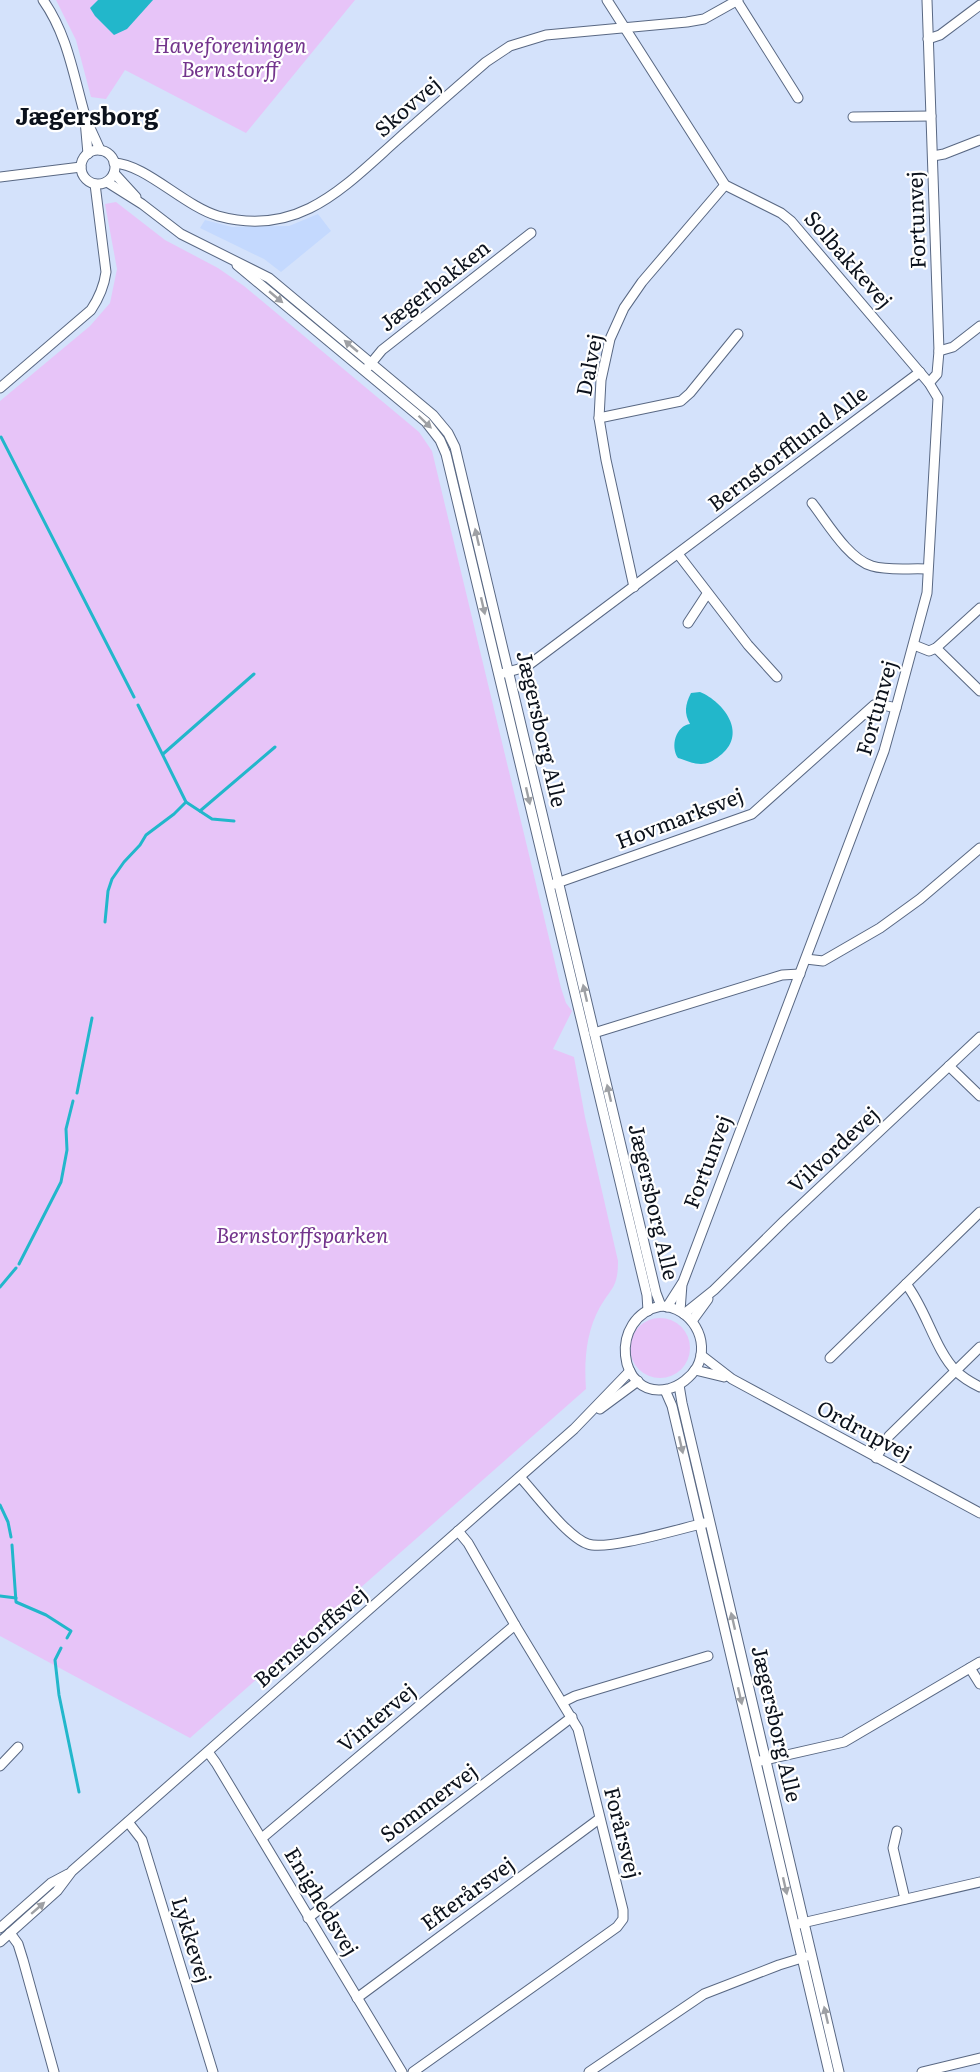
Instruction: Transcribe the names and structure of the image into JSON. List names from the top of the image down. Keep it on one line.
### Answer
{"streets":{"street":["Skovvej","Fortunvej","Solbakkevej","Jægerbakken","Dalvej","Bernstorfflund Alle","Jægersborg Alle","Hovmarksvej","Vilvordevej","Ordrupvej","Bernstorffsvej","Vintervej","Sommervej","Forårsvej","Efterårsvej","Enighedsvej","Lykkevej"]},"crossings":[["Skovvej","Solbakkevej"],["Skovvej","Jægersborg Alle"],["Fortunvej","Solbakkevej"],["Fortunvej","Jægersborg Alle"],["Fortunvej","Hovmarksvej"],["Fortunvej","Vilvordevej"],["Fortunvej","Ordrupvej"],["Fortunvej","Bernstorffsvej"],["Solbakkevej","Dalvej"],["Solbakkevej","Bernstorfflund Alle"],["Jægerbakken","Jægersborg Alle"],["Dalvej","Bernstorfflund Alle"],["Bernstorfflund Alle","Jægersborg Alle"],["Jægersborg Alle","Hovmarksvej"],["Jægersborg Alle","Vilvordevej"],["Jægersborg Alle","Ordrupvej"],["Jægersborg Alle","Bernstorffsvej"],["Vilvordevej","Ordrupvej"],["Vilvordevej","Bernstorffsvej"],["Ordrupvej","Bernstorffsvej"],["Bernstorffsvej","Forårsvej"],["Bernstorffsvej","Enighedsvej"],["Bernstorffsvej","Lykkevej"],["Vintervej","Forårsvej"],["Vintervej","Enighedsvej"],["Sommervej","Forårsvej"],["Sommervej","Enighedsvej"],["Forårsvej","Efterårsvej"],["Efterårsvej","Enighedsvej"]],"districts":["Jægersborg"],"parks":["Haveforeningen Bernstorff","Bernstorffsparken"]}
